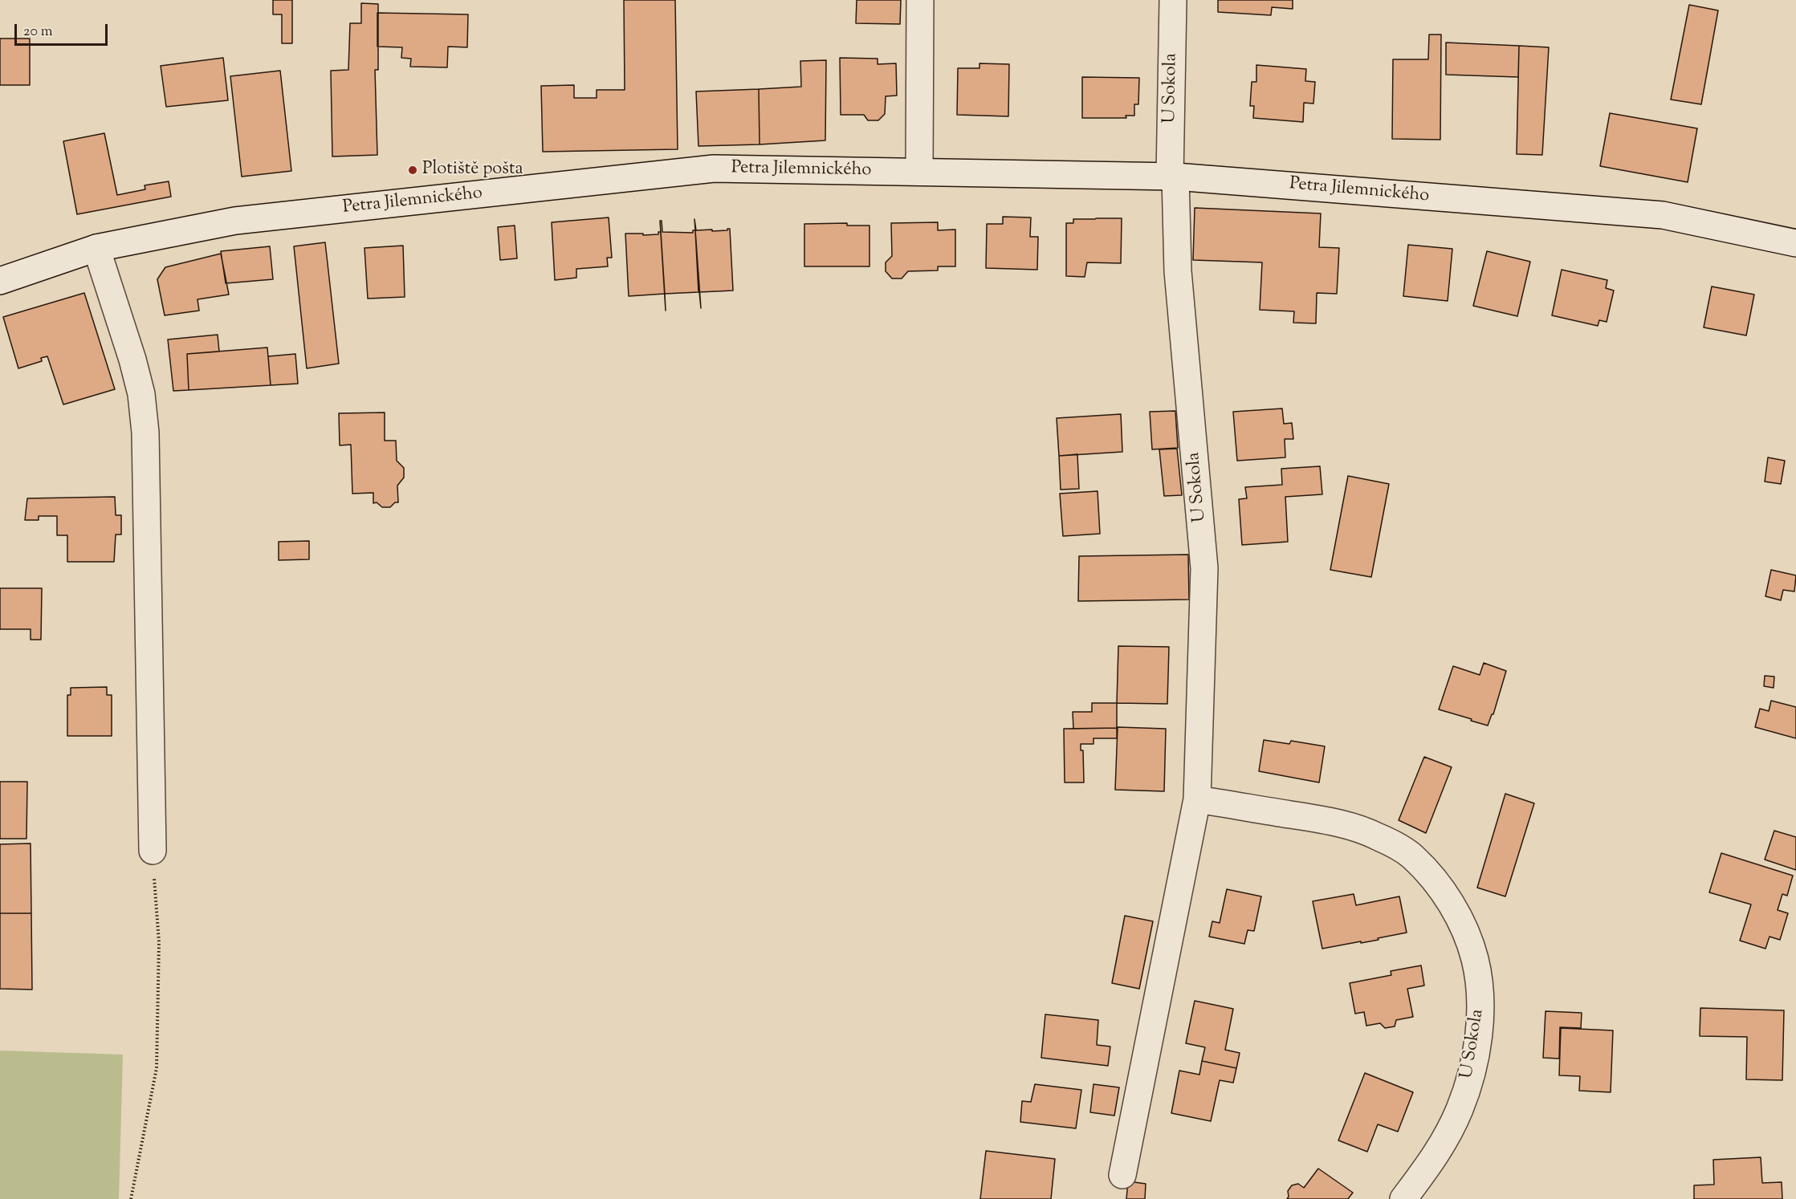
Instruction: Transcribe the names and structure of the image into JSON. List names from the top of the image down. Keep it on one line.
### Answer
{"streets":{"street":["U Sokola","Petra Jilemnického"]},"crossings":[["U Sokola","Petra Jilemnického"]],"places":["Plotiště pošta"],"scale_bar":"20 m"}
